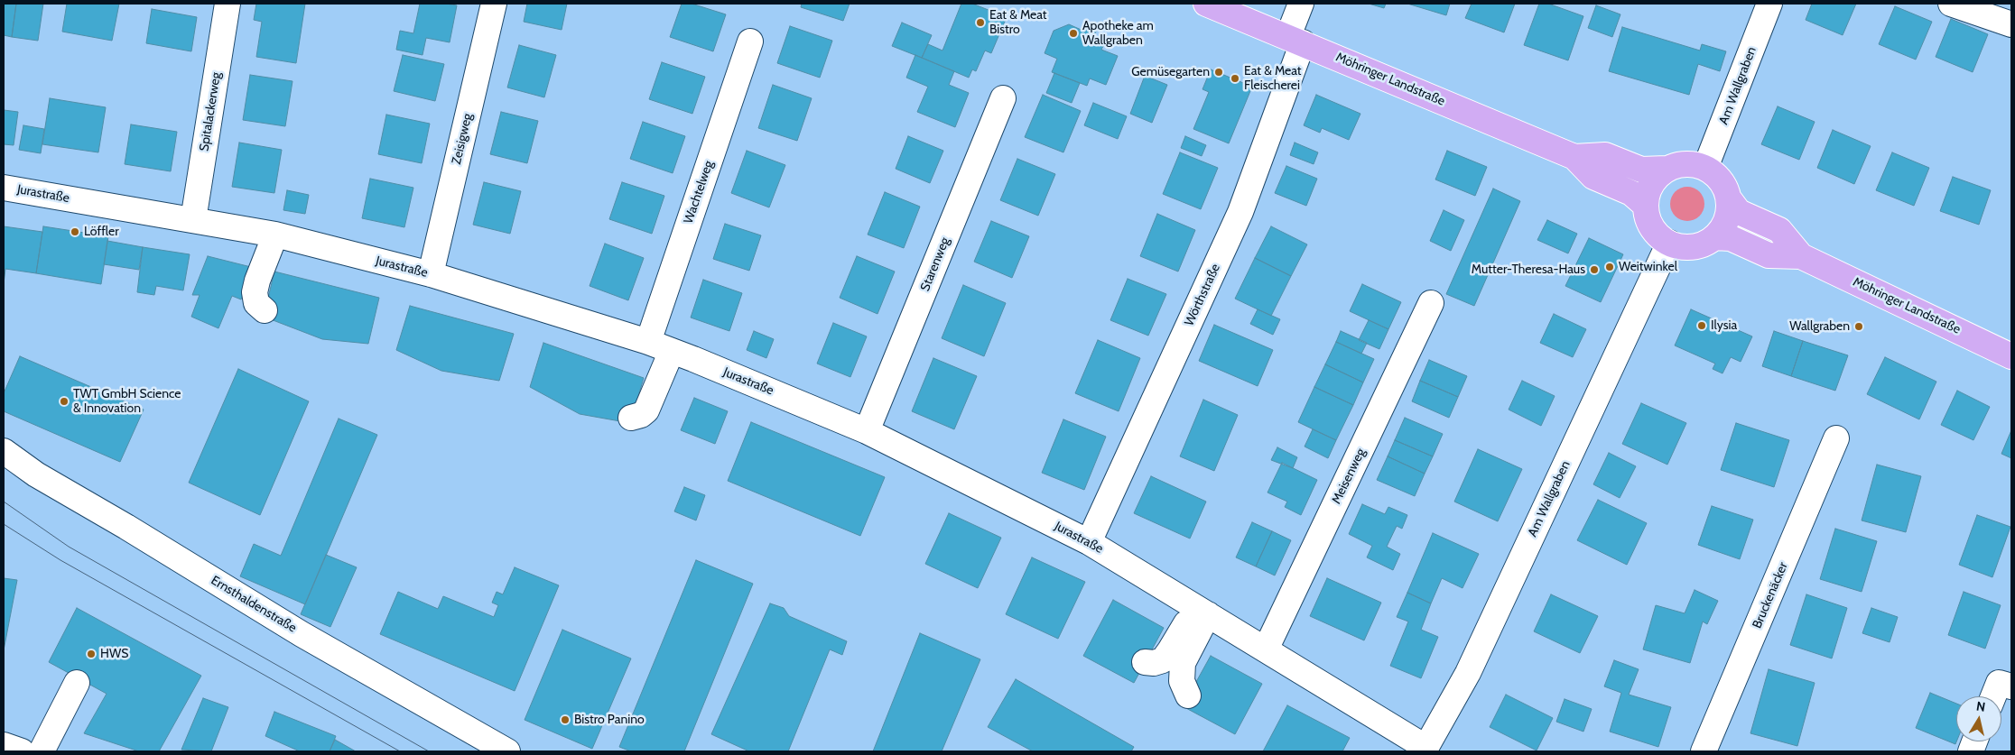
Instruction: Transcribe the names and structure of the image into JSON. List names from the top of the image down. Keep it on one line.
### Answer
{"streets":{"main road":["Möhringer Landstraße"],"street":["Am Wallgraben","Spitalackerweg","Zeisigweg","Wachtelweg","Jurastraße","Starenweg","Wörthstraße","Meisenweg","Bruckenäcker","Ernsthaldenstraße"]},"crossings":[["Möhringer Landstraße","Am Wallgraben"],["Möhringer Landstraße","Wörthstraße"],["Am Wallgraben","Jurastraße"],["Spitalackerweg","Jurastraße"],["Zeisigweg","Jurastraße"],["Wachtelweg","Jurastraße"],["Jurastraße","Starenweg"],["Jurastraße","Wörthstraße"],["Jurastraße","Meisenweg"]],"places":["Eat & Meat Bistro","Apotheke am Wallgraben","Gemüsegarten","Eat & Meat Fleischerei","Löffler","Weitwinkel","Mutter-Theresa-Haus","Ilysia","Wallgraben","TWT GmbH Science & Innovation","HWS","Bistro Panino"],"north":"top"}
